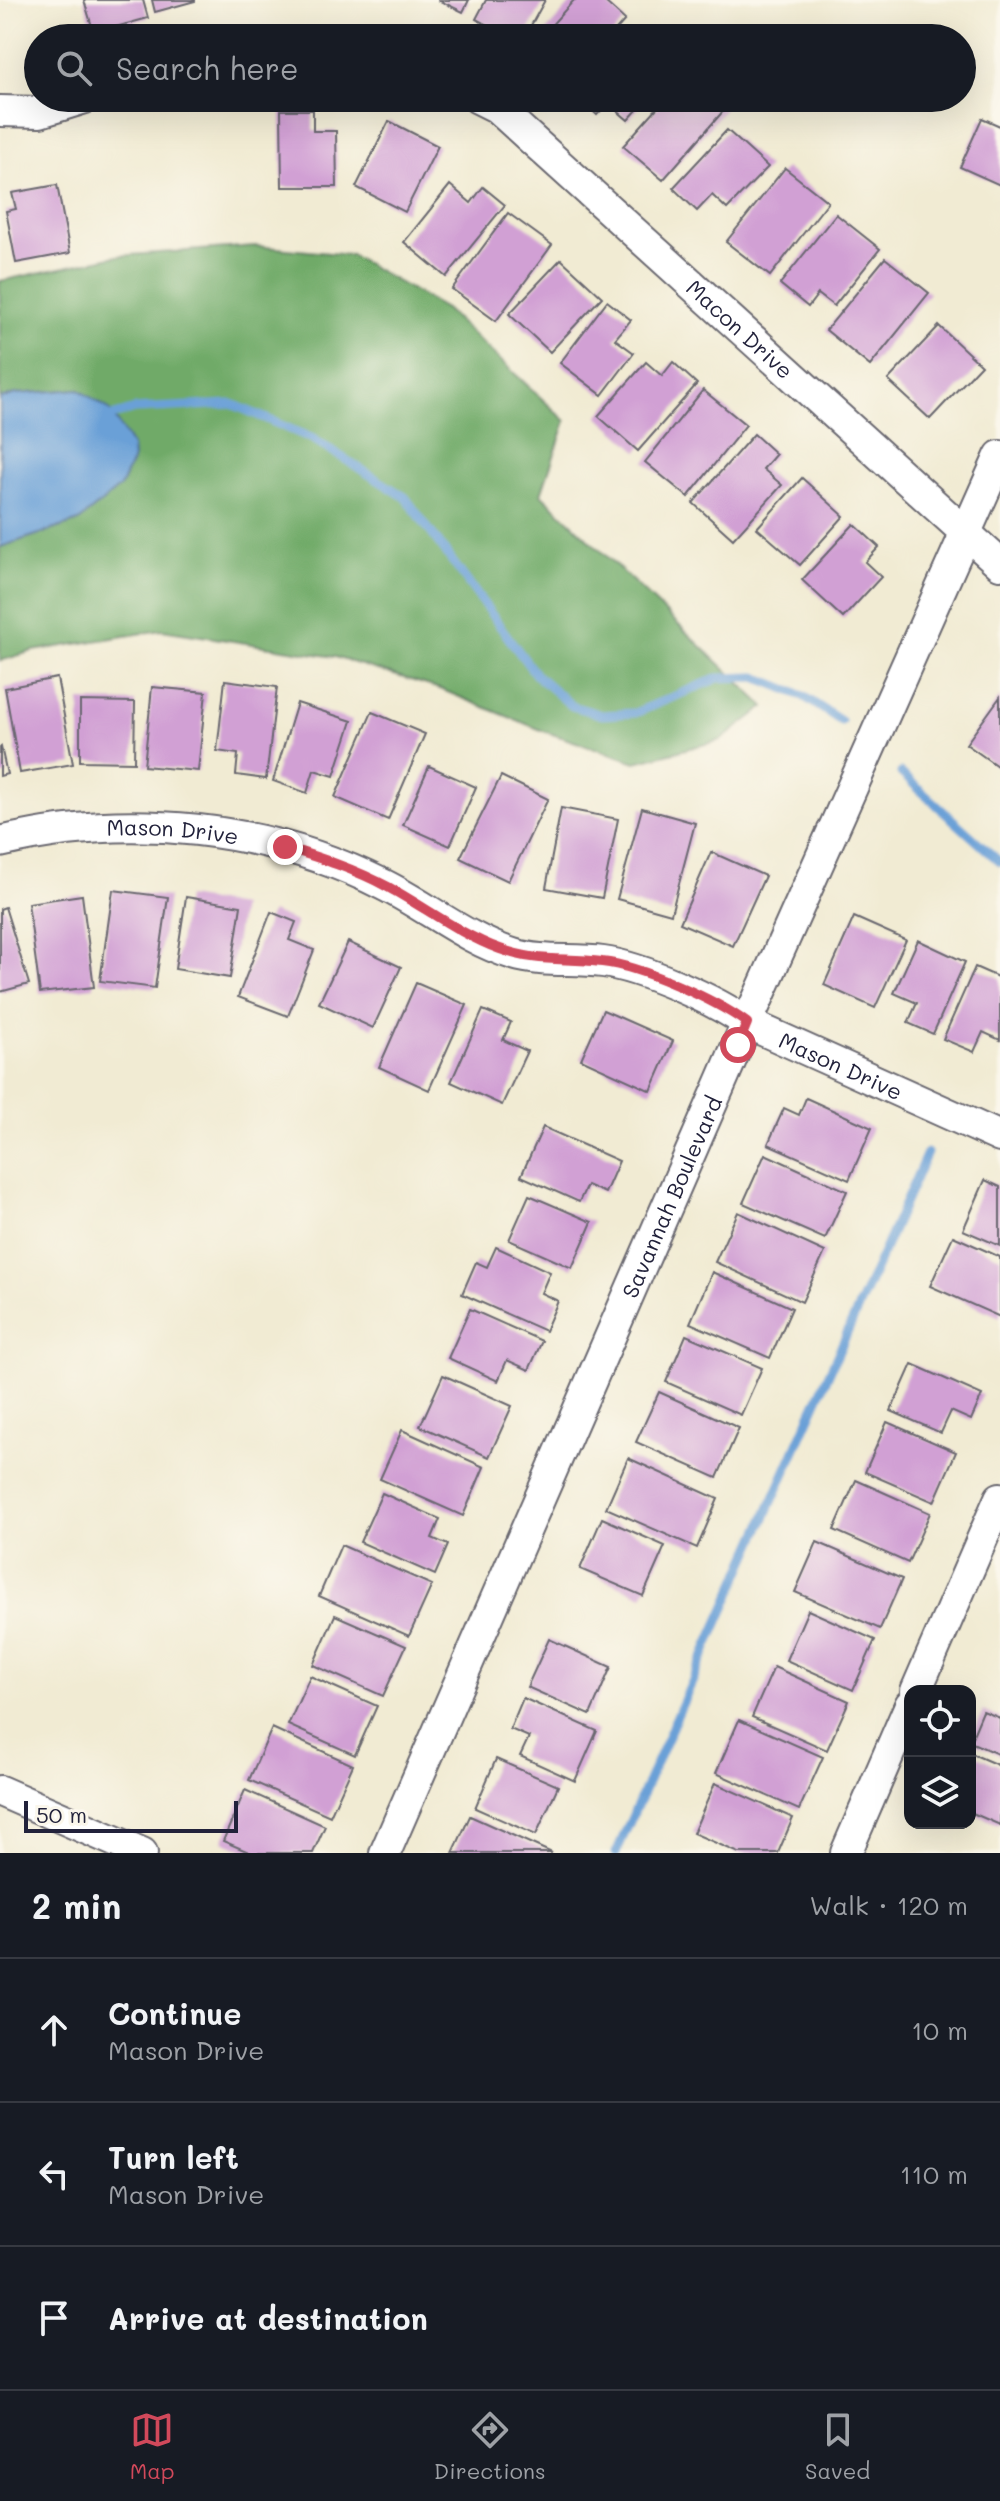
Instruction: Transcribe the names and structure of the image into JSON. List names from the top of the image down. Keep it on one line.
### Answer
{"streets":{"street":["Macon Drive","Mason Drive","Savannah Boulevard"]},"crossings":[["Macon Drive","Savannah Boulevard"],["Mason Drive","Savannah Boulevard"]],"scale_bar":"50 m","page":{"search":"Search here","scale":"50 m","heading":["2 min","Walk · 120 m"],"list":[["Continue","Mason Drive","10 m"],["Turn left","Mason Drive","110 m"],"Arrive at destination"],"nav":["Map","Directions","Saved"]}}
